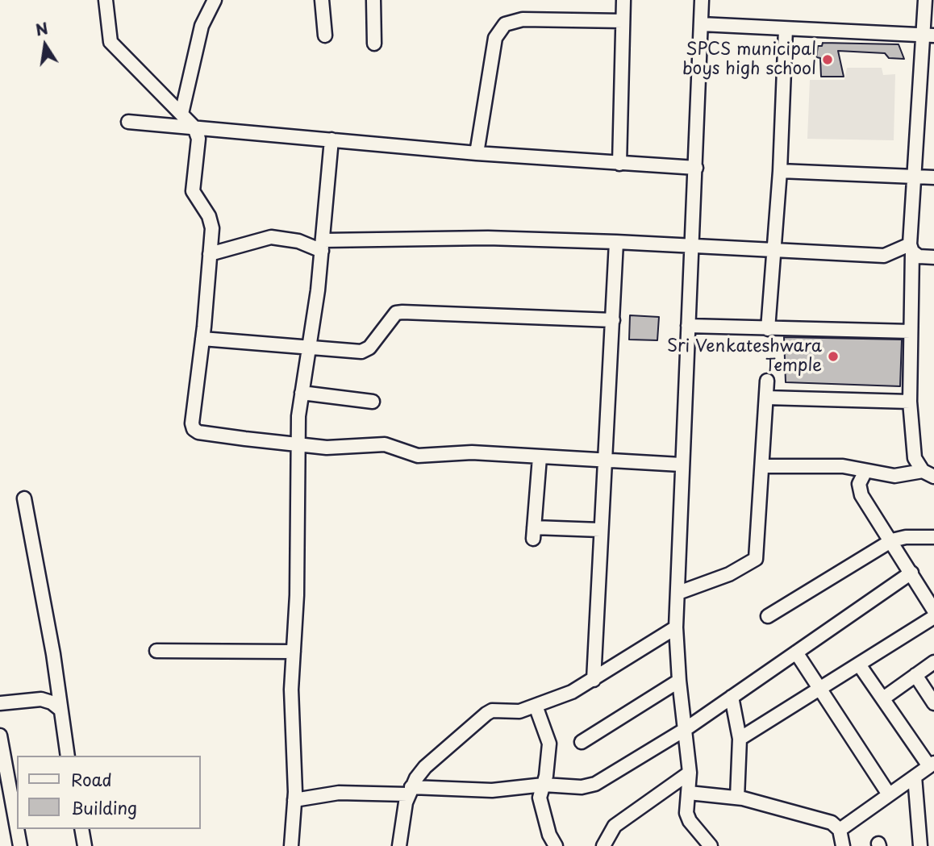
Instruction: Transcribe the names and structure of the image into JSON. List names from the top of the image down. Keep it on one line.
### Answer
{"places":["SPCS municipal boys high school","Sri Venkateshwara Temple"],"legend":["Road","Building"],"north":"top"}
